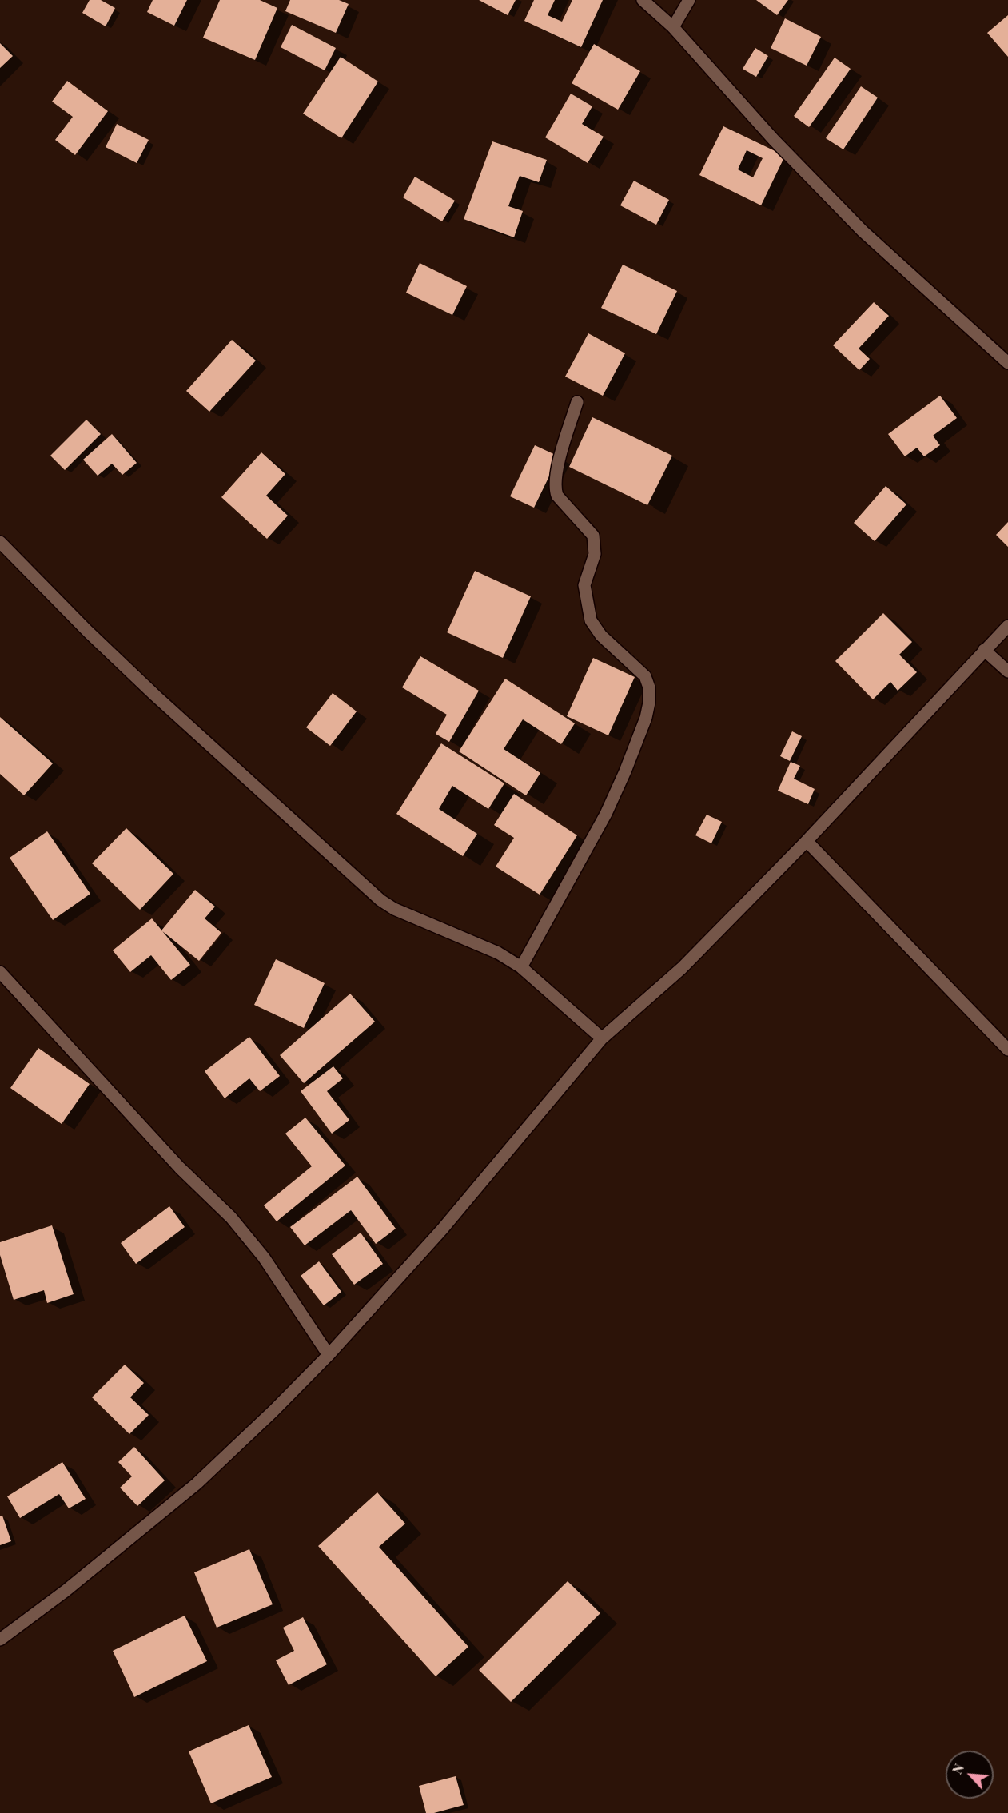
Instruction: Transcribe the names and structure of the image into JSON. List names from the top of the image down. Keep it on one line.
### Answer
{"north":"top left"}
